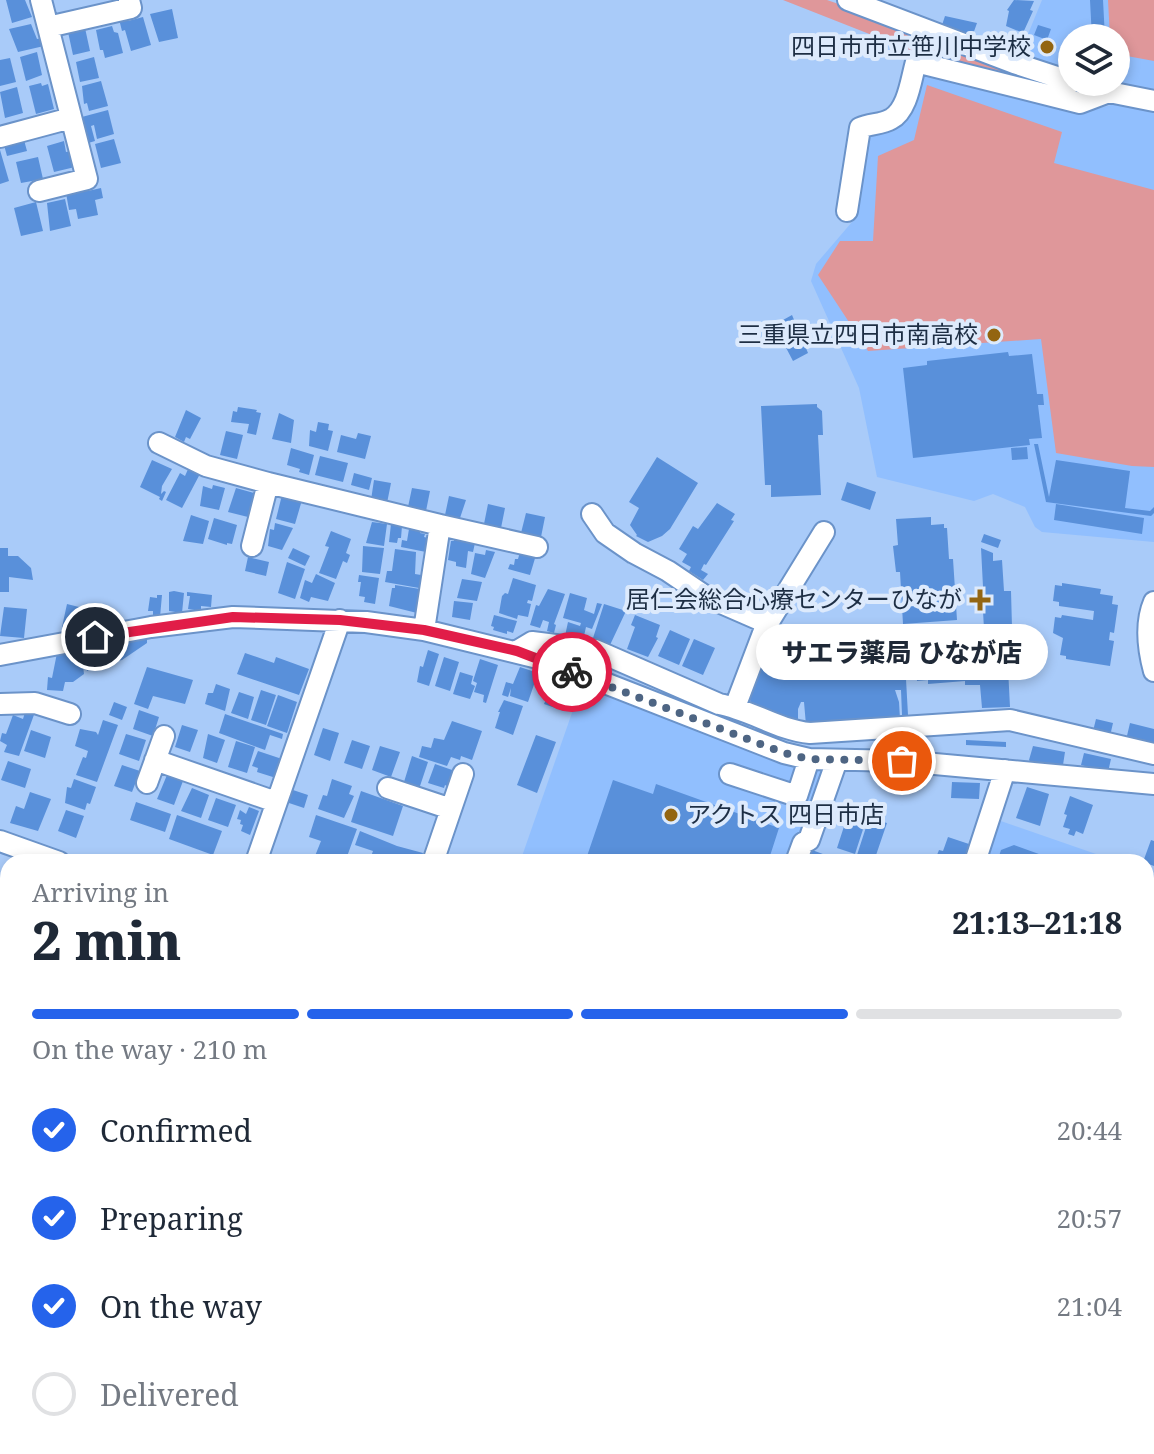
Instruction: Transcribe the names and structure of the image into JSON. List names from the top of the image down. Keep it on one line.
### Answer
{"places":{"other":["四日市市立笹川中学校","三重県立四日市南高校","サエラ薬局 ひなが店","アクトス 四日市店"],"health":["居仁会総合心療センターひなが"]},"page":{"bubble":"サエラ薬局 ひなが店","heading":["2 min","Arriving in","21:13–21:18"],"bar":"On the way · 210 m","list":[["Confirmed","20:44"],["Preparing","20:57"],["On the way","21:04"],"Delivered"]}}
